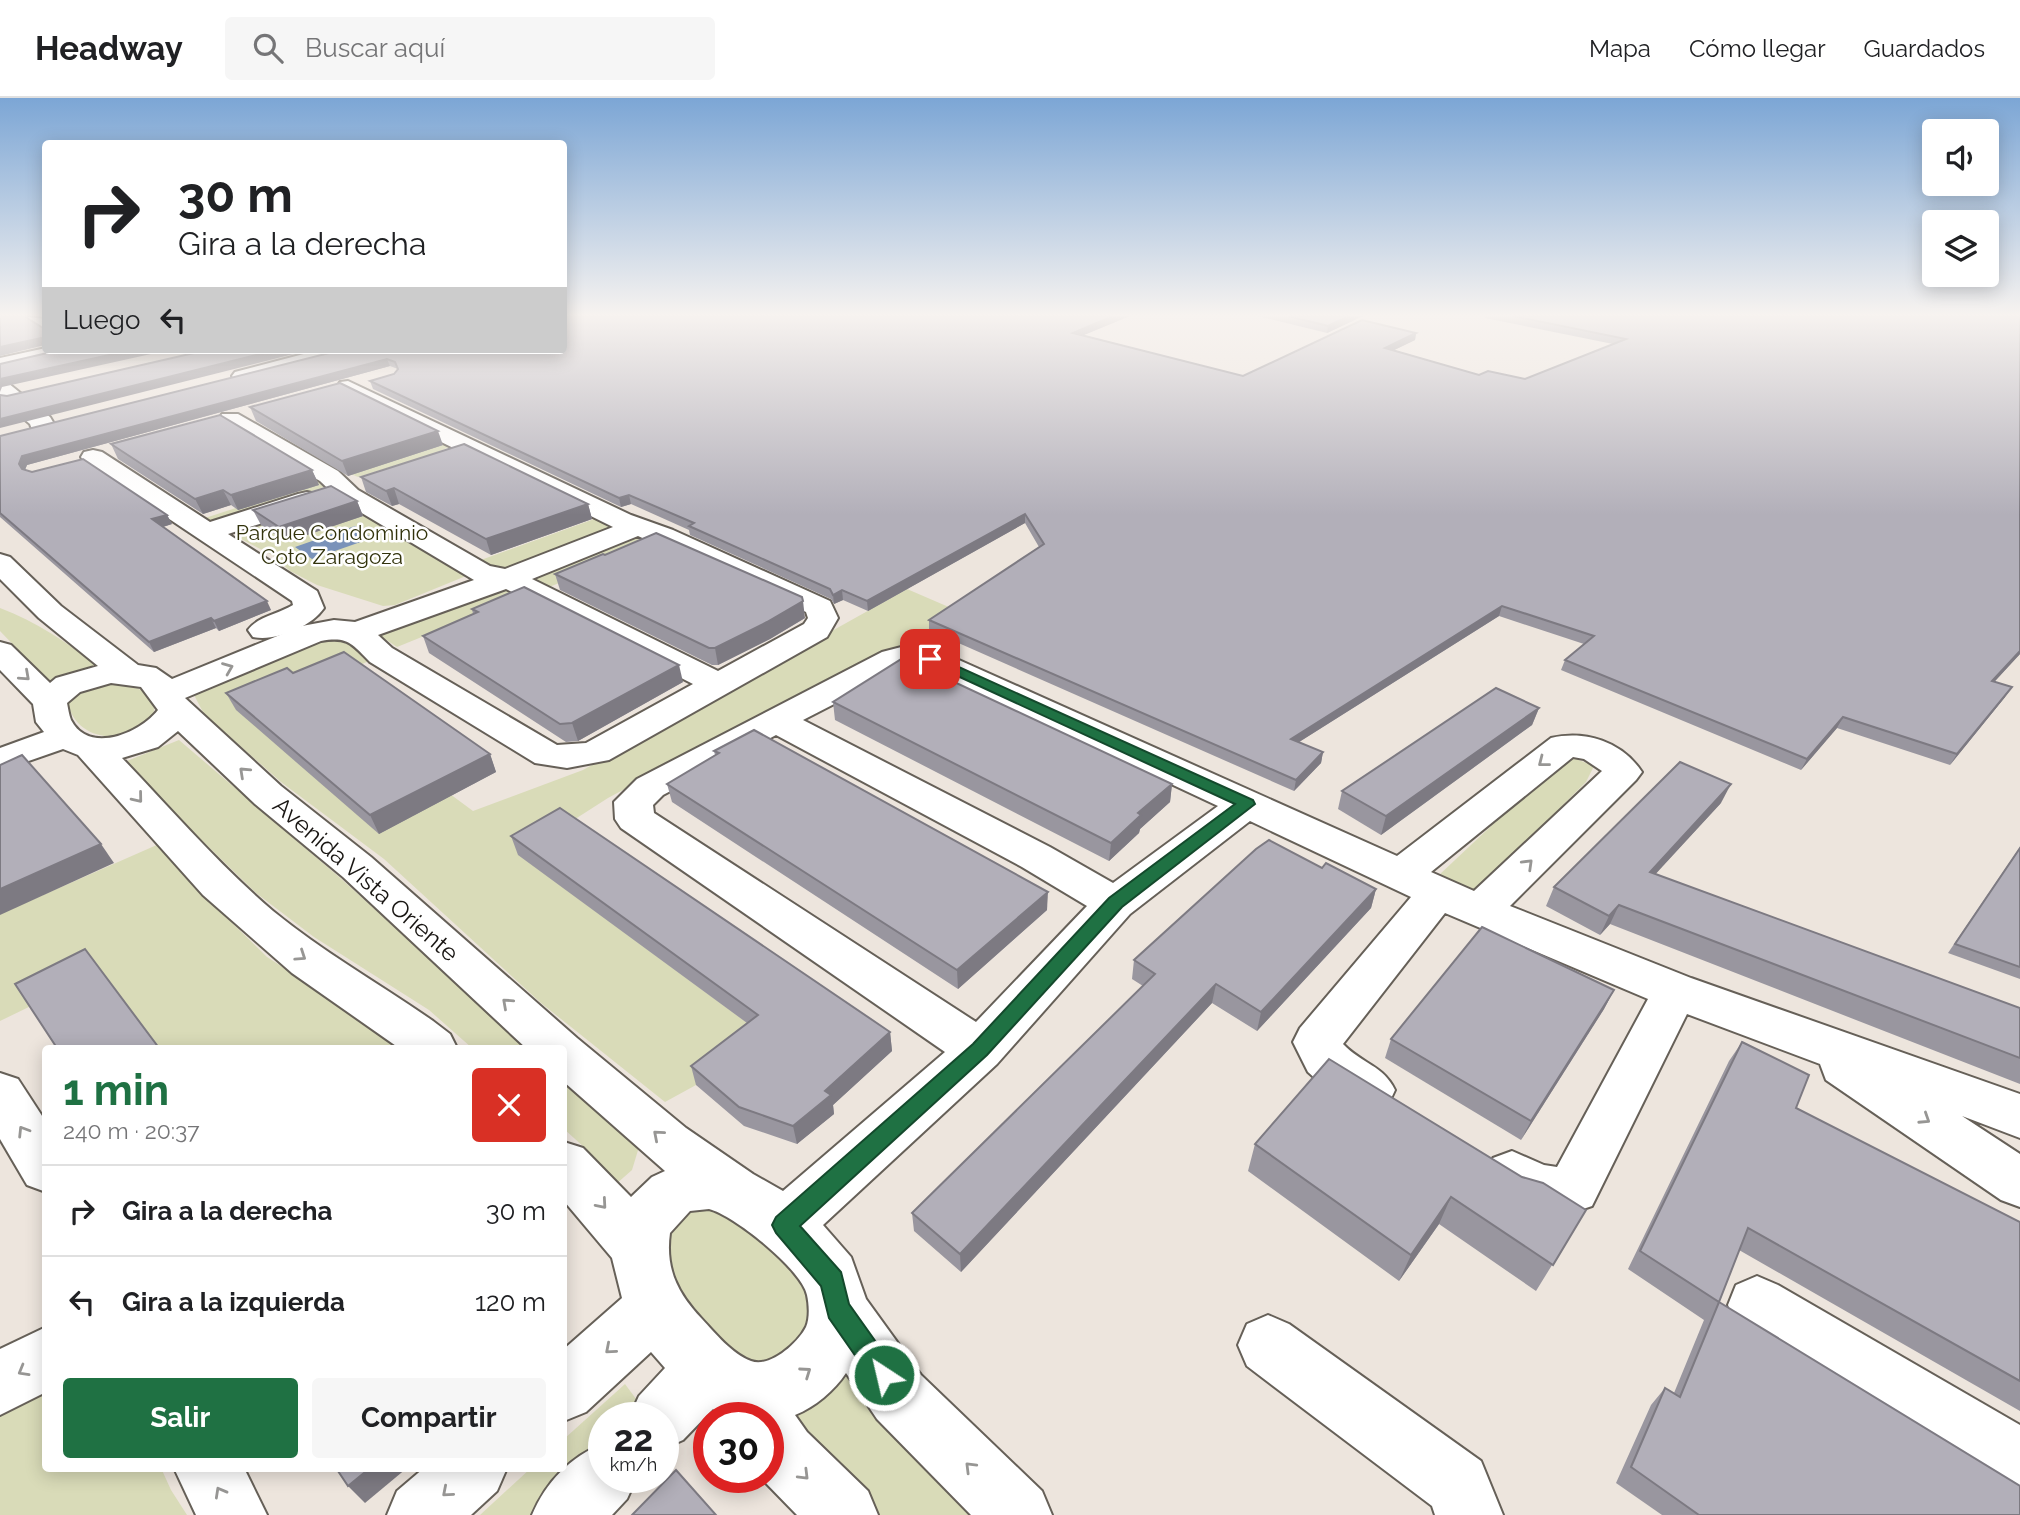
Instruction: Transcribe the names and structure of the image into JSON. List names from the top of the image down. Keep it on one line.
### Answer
{"streets":{"street":["Avenida Vista Oriente"]},"parks":["Parque Condominio Coto Zaragoza"],"page":{"header":"Headway","search":"Buscar aquí","nav":["Mapa","Cómo llegar","Guardados"],"turn":["30 m","Gira a la derecha"],"then":"Luego","heading":["1 min","240 m · 20:37"],"list":[{"name":"Gira a la derecha","value":"30 m"},{"name":"Gira a la izquierda","value":"120 m"}],"buttons":["Salir","Compartir"],"speed":"22 km/h","limit":"30"}}
